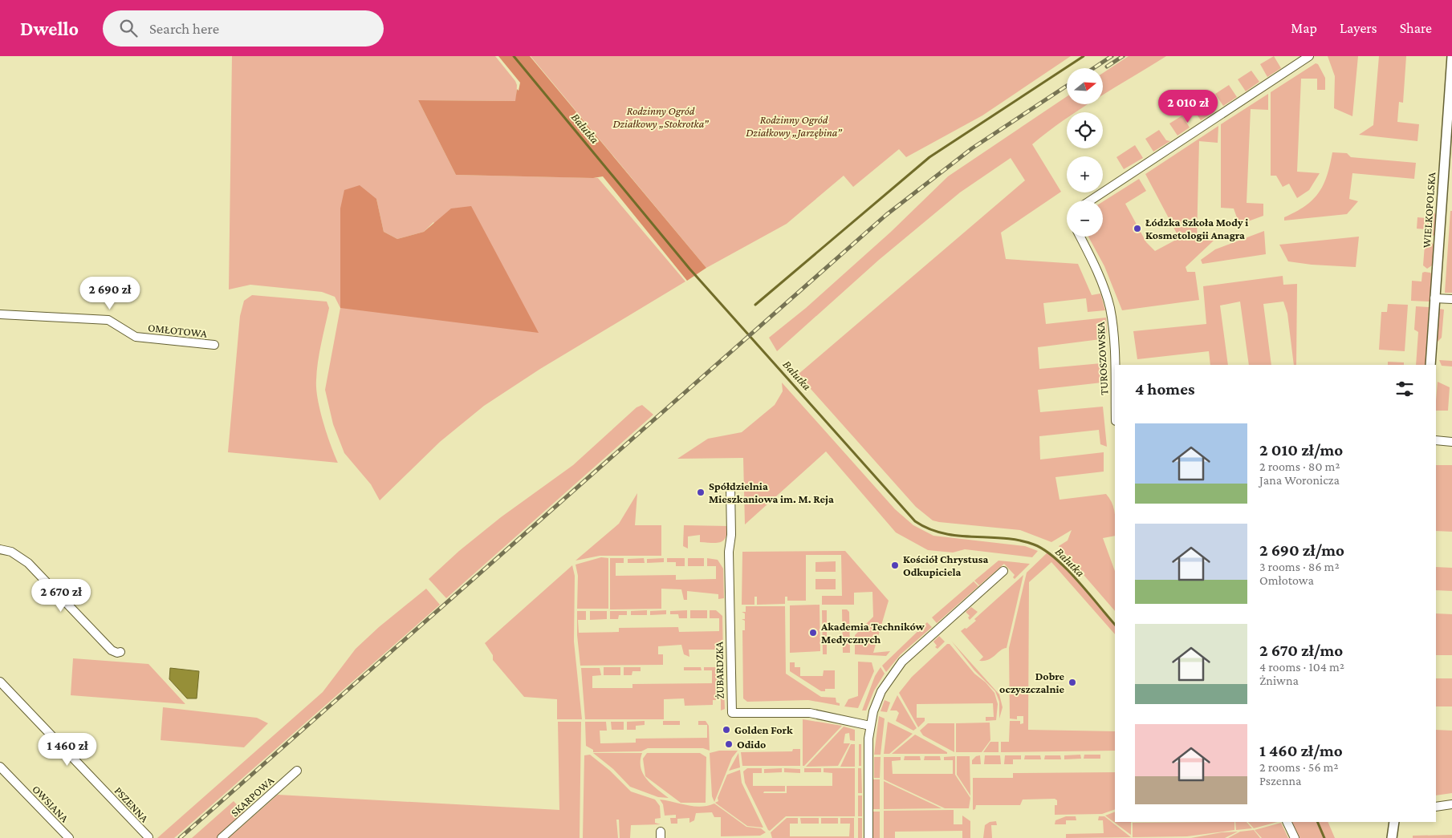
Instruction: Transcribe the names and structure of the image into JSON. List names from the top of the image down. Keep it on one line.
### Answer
{"streets":{"street":["WIELKOPOLSKA","OMŁOTOWA","TUROSZOWSKA","ŻUBARDZKA","SKARPOWA","OWSIANA","PSZENNA"]},"water":["Bałutka"],"parks":["Rodzinny Ogród Działkowy „Stokrotka”","Rodzinny Ogród Działkowy „Jarzębina”"],"places":["Łódzka Szkoła Mody i Kosmetologii Anagra","Spółdzielnia Mieszkaniowa im. M. Reja","Kościół Chrystusa Odkupiciela","Akademia Techników Medycznych","Dobre oczyszczalnie","Golden Fork","Odido"],"north":"right","page":{"header":"Dwello","search":"Search here","nav":["Map","Layers","Share"],"map_buttons":["+","−"],"price":["2 010 zł","2 690 zł","2 670 zł","1 460 zł"],"heading":"4 homes","list":[{"name":"2 010 zł/mo","note":"2 rooms · 80 m² · Jana Woronicza"},{"name":"2 690 zł/mo","note":"3 rooms · 86 m² · Omłotowa"},{"name":"2 670 zł/mo","note":"4 rooms · 104 m² · Żniwna"},{"name":"1 460 zł/mo","note":"2 rooms · 56 m² · Pszenna"}]}}
